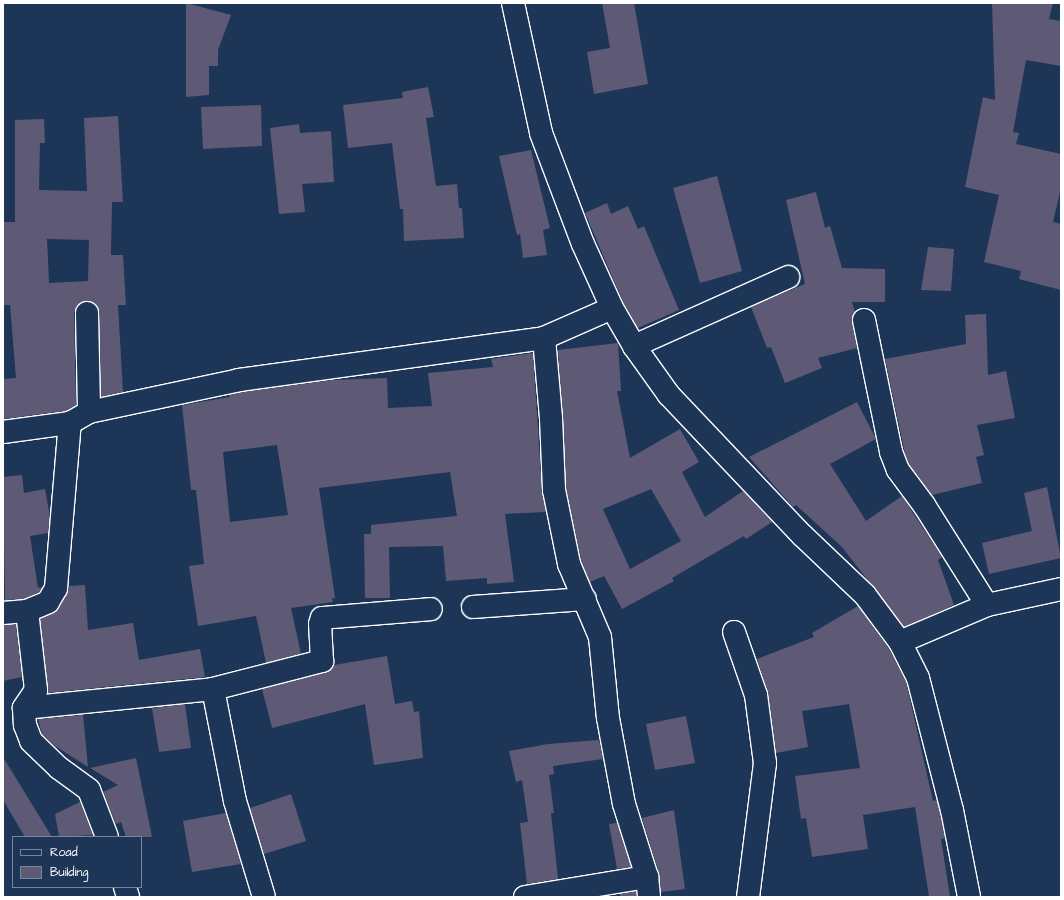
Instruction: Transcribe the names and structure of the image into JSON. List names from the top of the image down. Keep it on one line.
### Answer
{"legend":["Road","Building"]}
